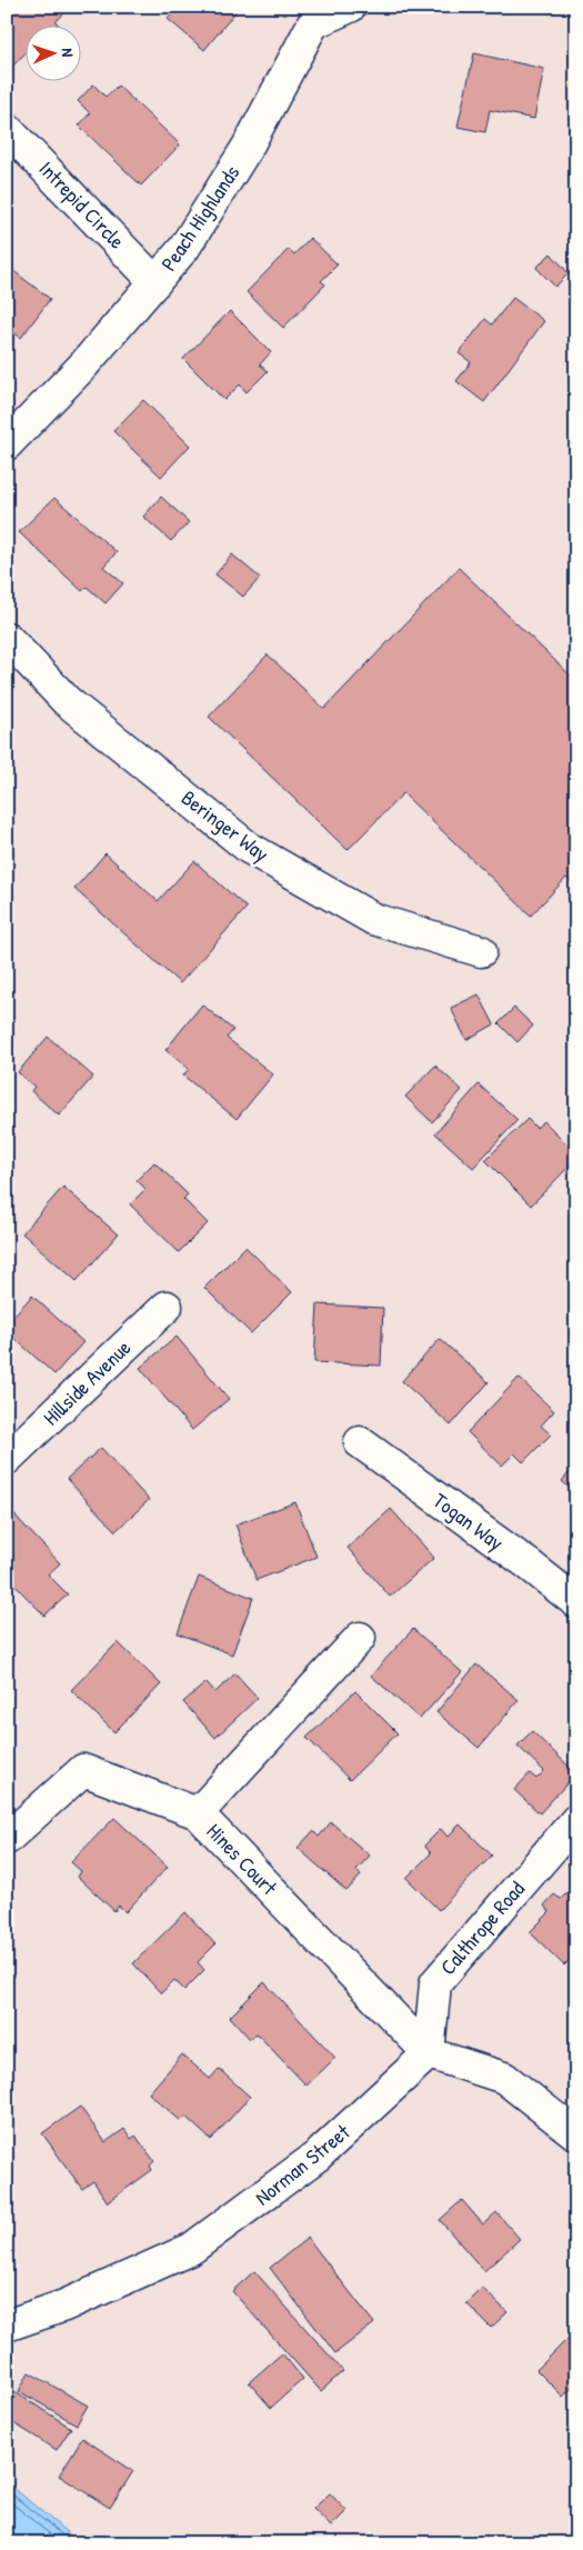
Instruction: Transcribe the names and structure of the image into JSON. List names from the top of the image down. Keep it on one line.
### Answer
{"streets":{"street":["Intrepid Circle","Peach Highlands","Beringer Way","Hillside Avenue","Togan Way","Hines Court","Calthrope Road","Norman Street"]},"crossings":[["Intrepid Circle","Peach Highlands"],["Hines Court","Calthrope Road"],["Hines Court","Norman Street"],["Calthrope Road","Norman Street"]],"north":"right"}
